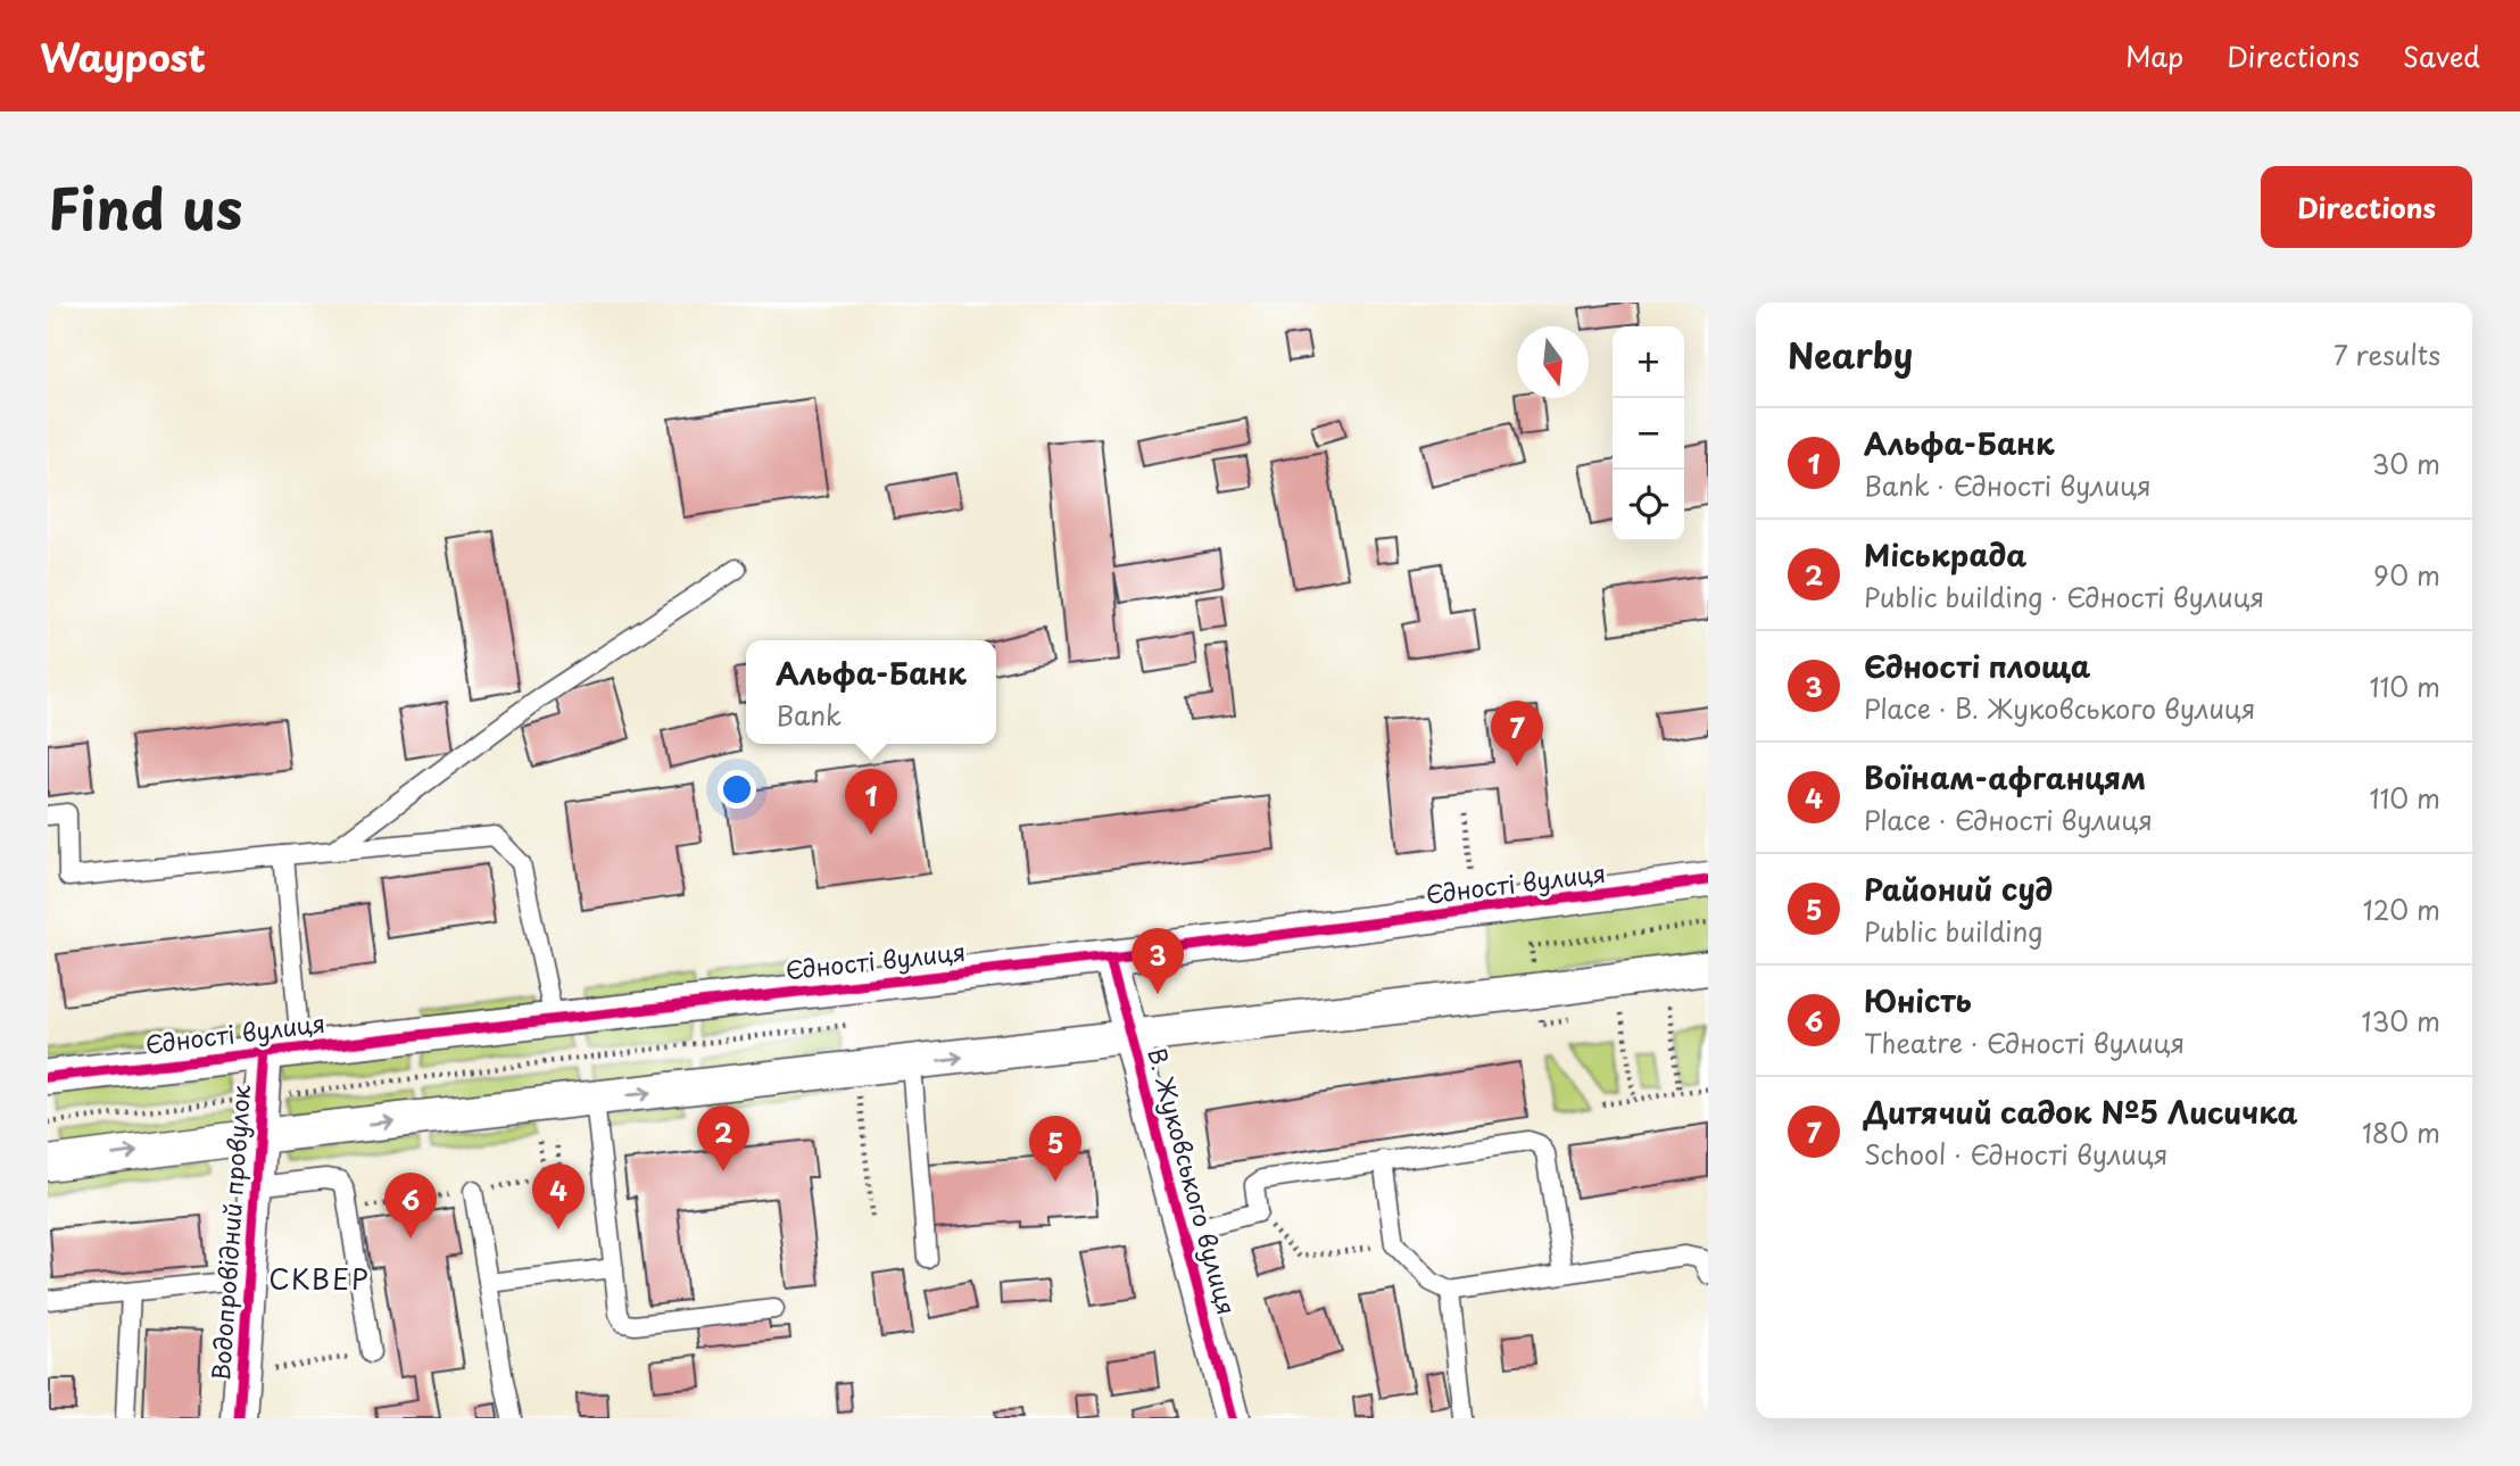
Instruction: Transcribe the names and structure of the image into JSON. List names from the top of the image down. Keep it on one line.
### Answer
{"streets":{"street":["Єдності вулиця","В. Жуковського вулиця","Водопровідний провулок"]},"crossings":[["Єдності вулиця","В. Жуковського вулиця"],["Єдності вулиця","Водопровідний провулок"]],"districts":["СКВЕР"],"north":"bottom","page":{"header":"Waypost","nav":["Map","Directions","Saved"],"title":"Find us","buttons":"Directions","heading":["Nearby","7 results"],"map_buttons":["+","−"],"list":[{"mark":"1","name":"Альфа-Банк","note":"Bank · Єдності вулиця","value":"30 m"},{"mark":"2","name":"Міськрада","note":"Public building · Єдності вулиця","value":"90 m"},{"mark":"3","name":"Єдності площа","note":"Place · В. Жуковського вулиця","value":"110 m"},{"mark":"4","name":"Воїнам-афганцям","note":"Place · Єдності вулиця","value":"110 m"},{"mark":"5","name":"Районий суд","note":"Public building","value":"120 m"},{"mark":"6","name":"Юність","note":"Theatre · Єдності вулиця","value":"130 m"},{"mark":"7","name":"Дитячий садок №5 Лисичка","note":"School · Єдності вулиця","value":"180 m"}],"popup":["Альфа-Банк","Bank"],"pins":["7","1","3","2","5","4","6"]}}
